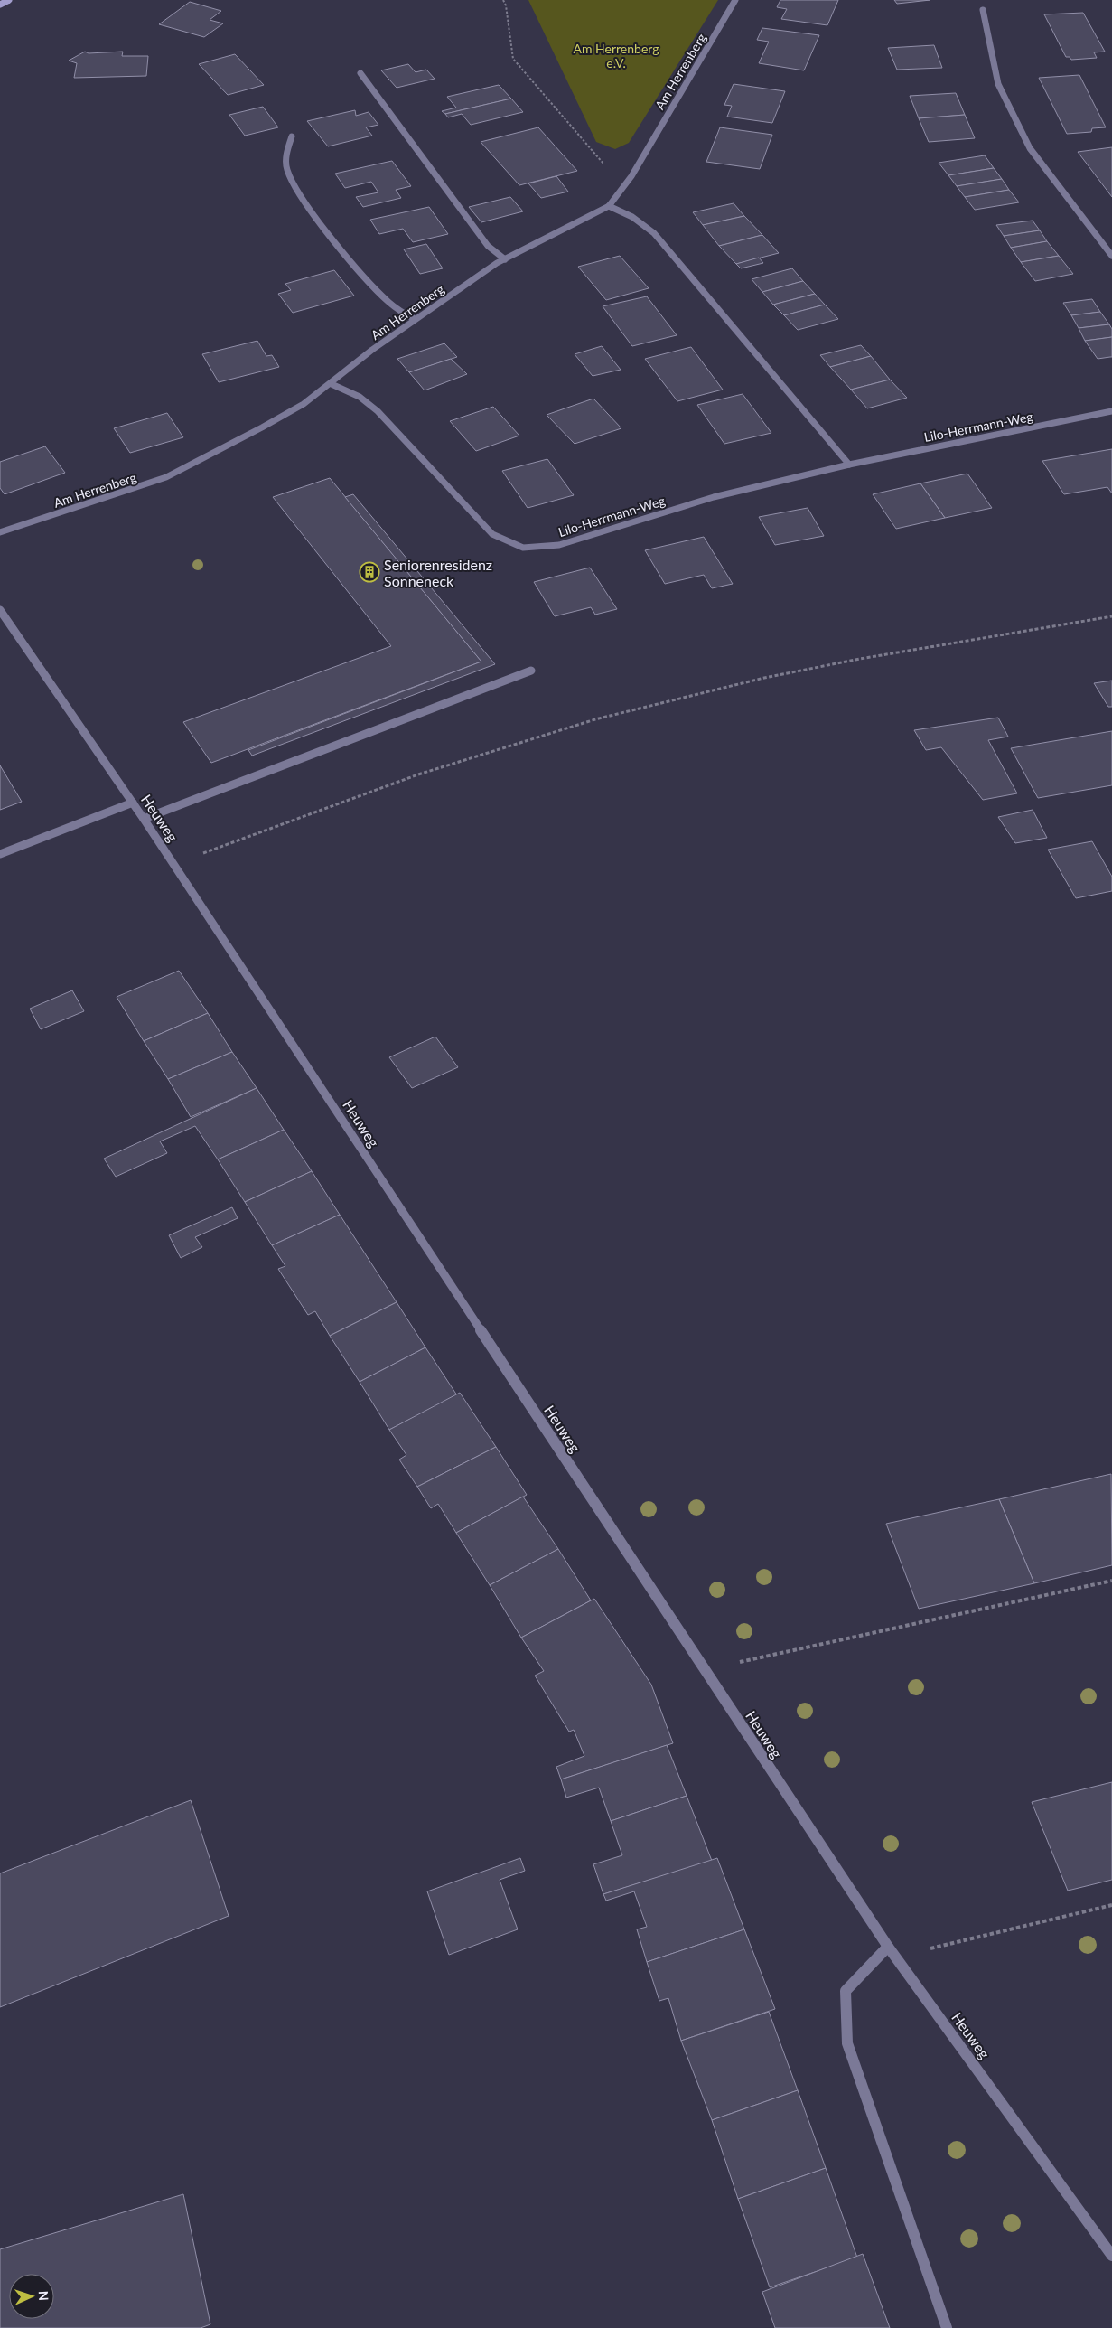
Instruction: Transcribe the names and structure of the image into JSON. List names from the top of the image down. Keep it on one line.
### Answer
{"streets":{"street":["Am Herrenberg","Lilo-Herrmann-Weg","Heuweg"]},"crossings":[["Am Herrenberg","Lilo-Herrmann-Weg"]],"parks":["Am Herrenberg e.V."],"places":{"building":["Seniorenresidenz Sonneneck"]},"north":"right"}
